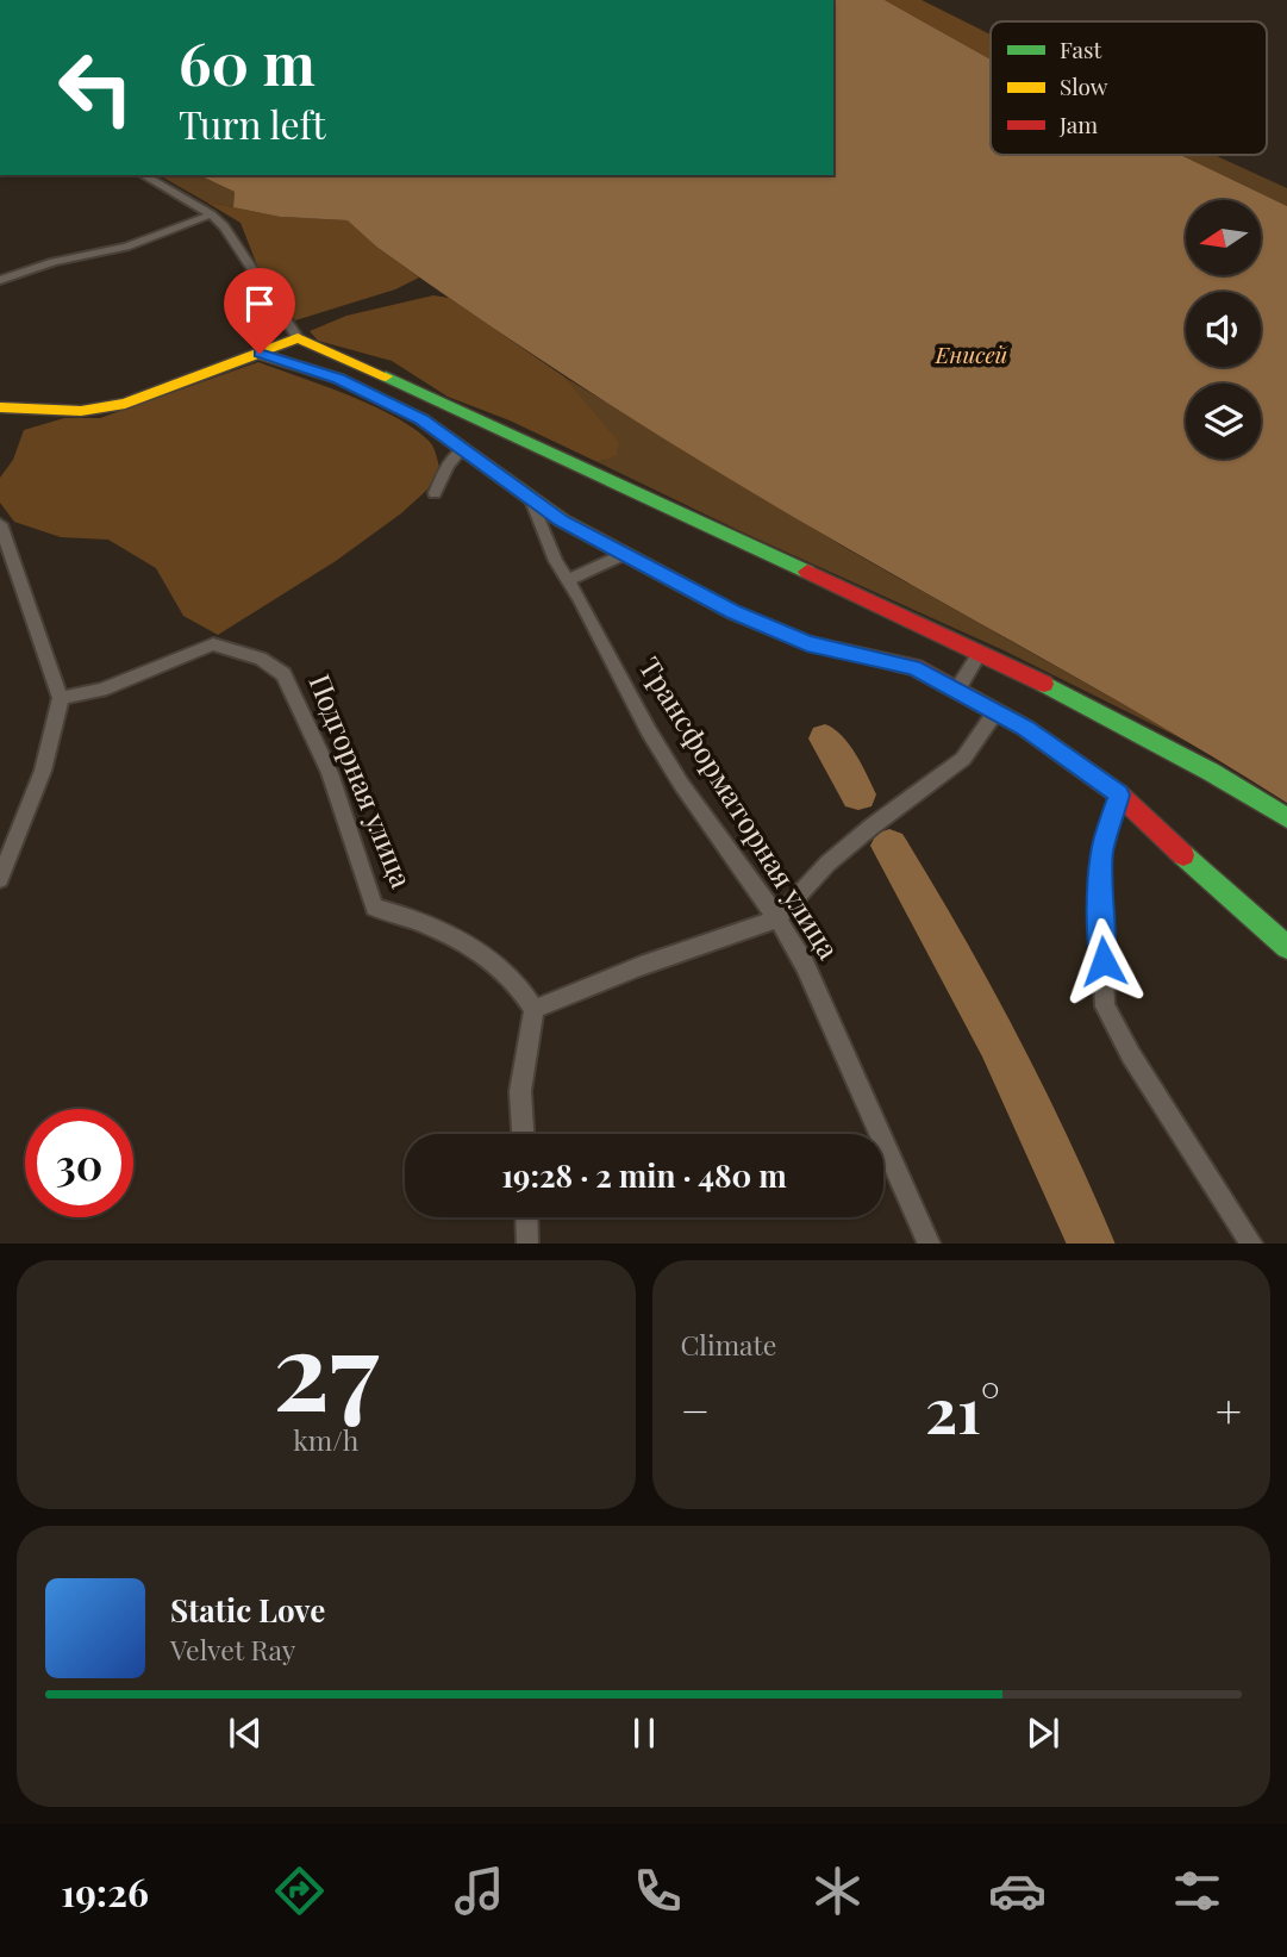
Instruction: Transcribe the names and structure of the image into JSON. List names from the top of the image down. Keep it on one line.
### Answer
{"streets":{"street":["Подгорная улица","Трансформаторная улица"]},"water":["Енисей"],"legend":["Fast","Slow","Jam"],"north":"left","page":{"turn":["60 m","Turn left"],"limit":"30","trip":"19:28 · 2 min · 480 m","tile":[["27","km/h"],"Climate"],"heat":["−","21°","+"],"song":["Static Love","Velvet Ray"],"tabs":"19:26"}}
